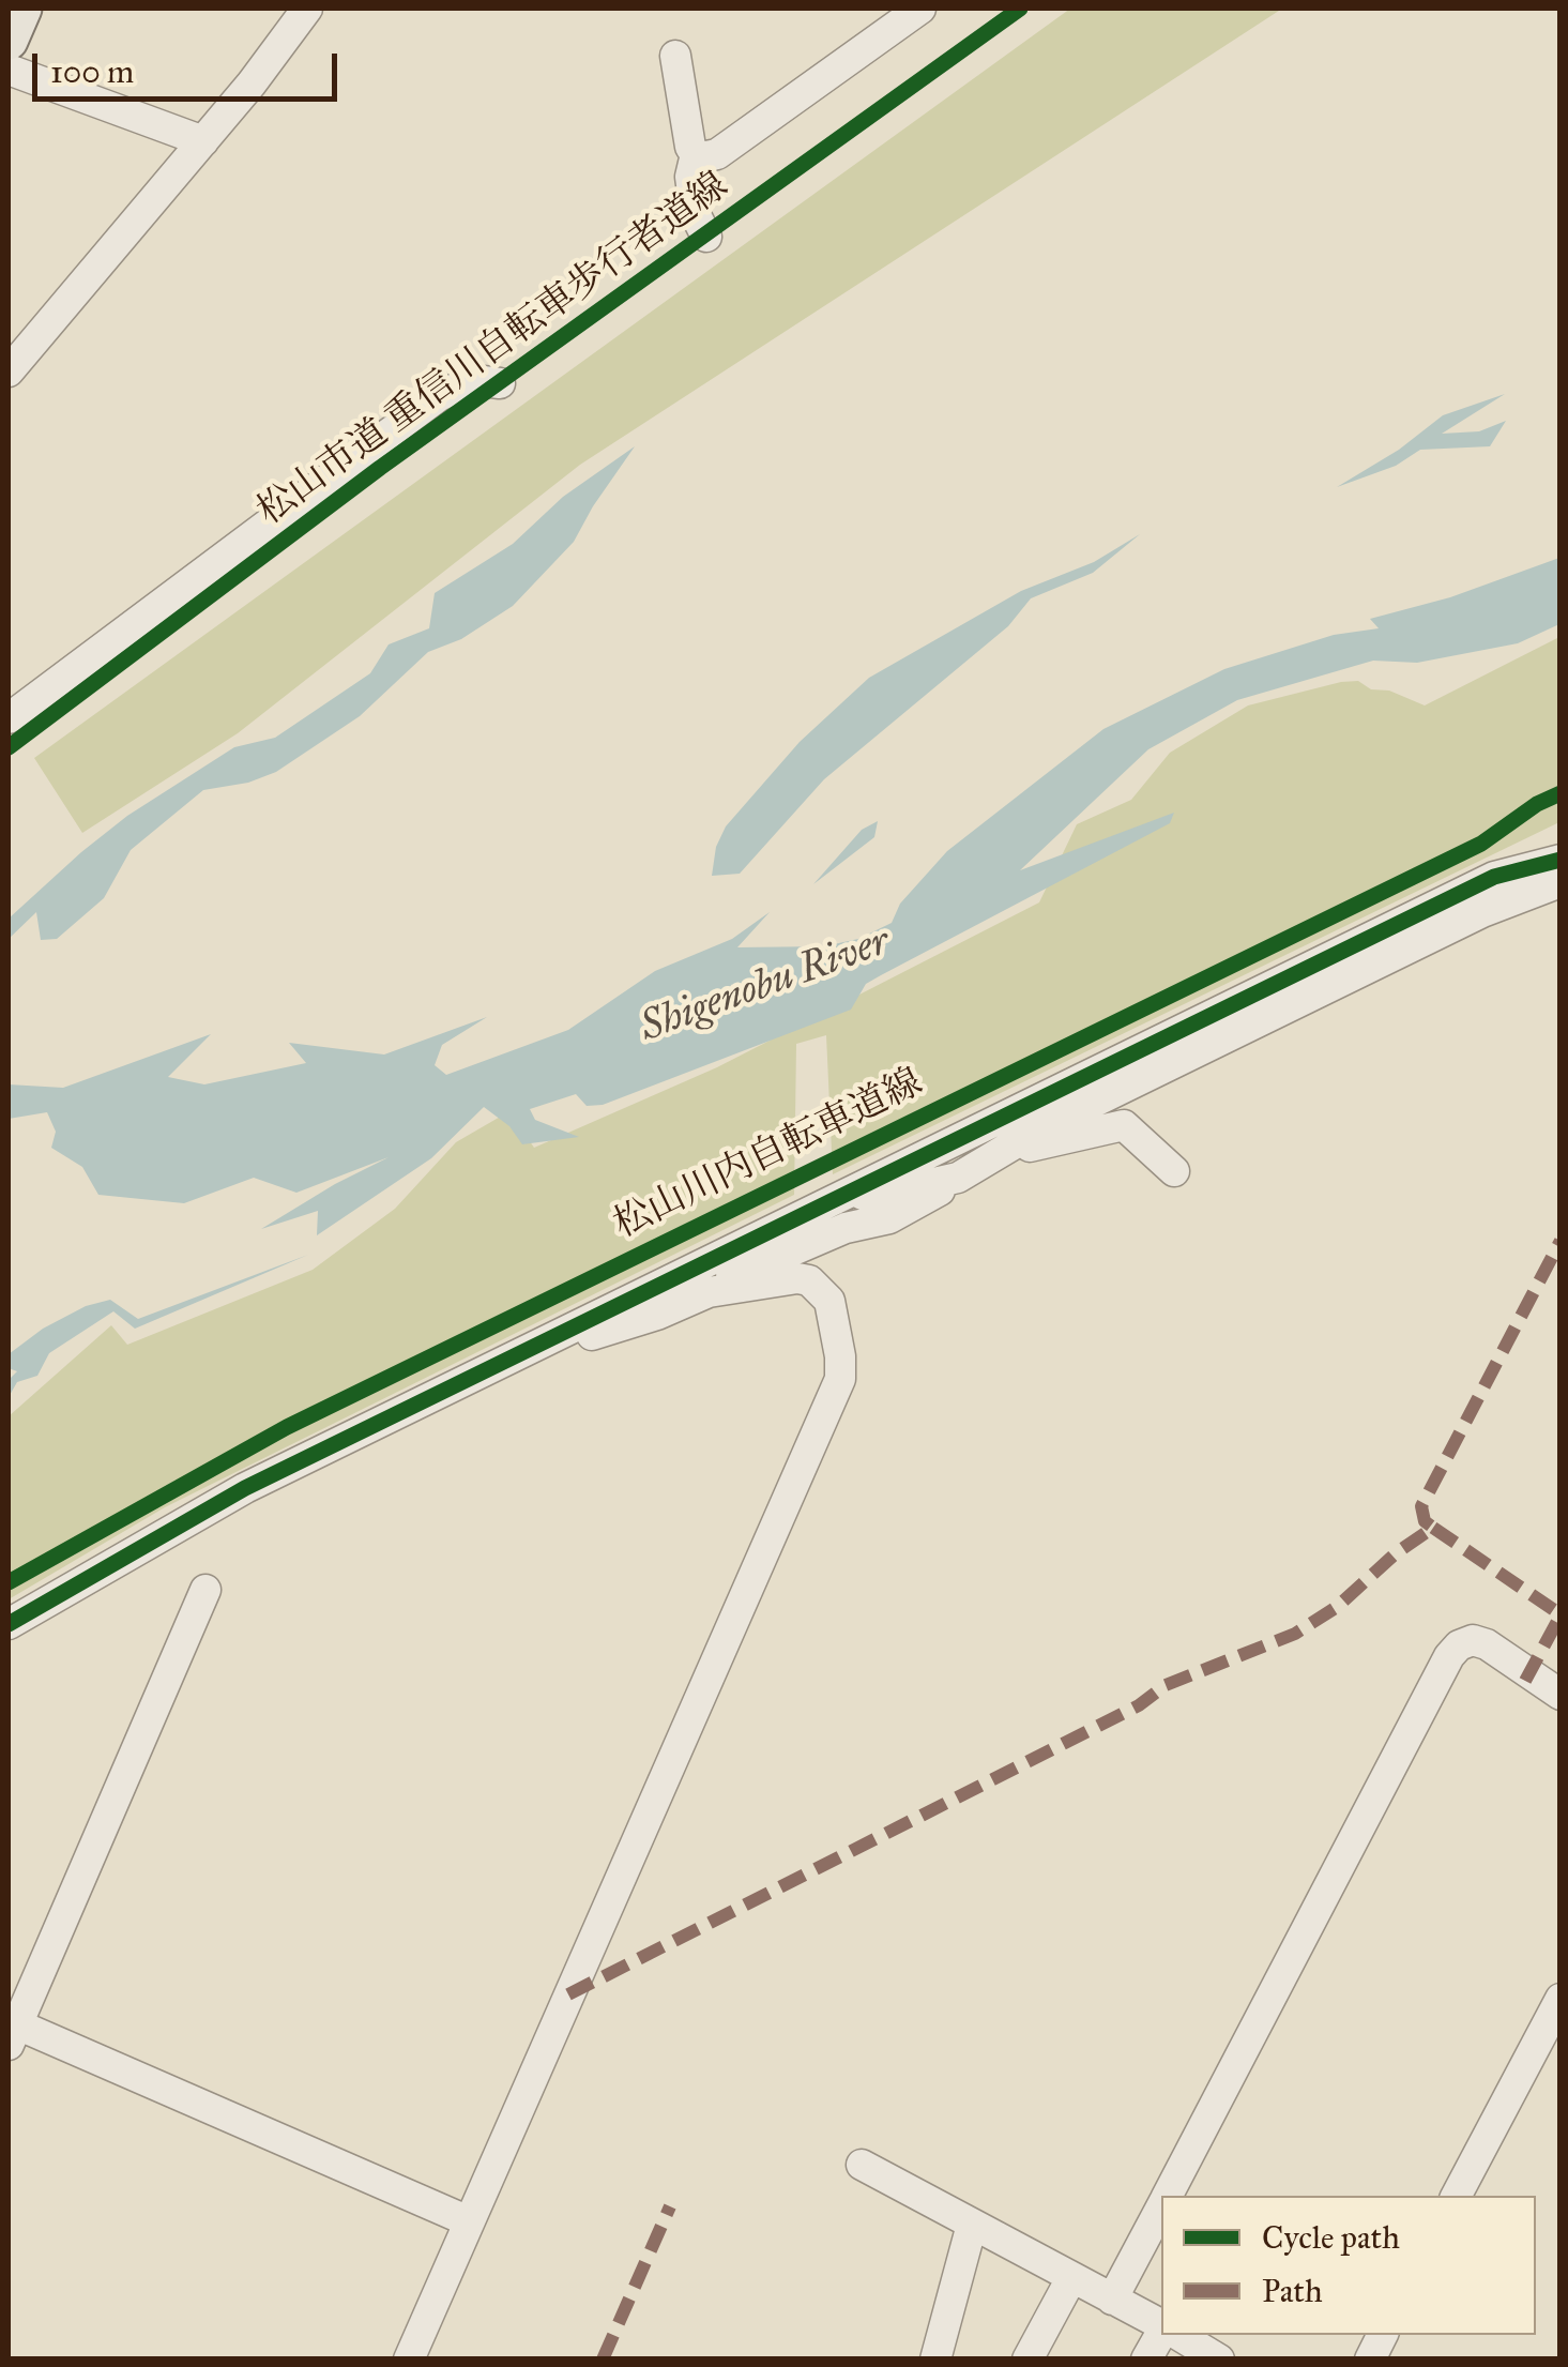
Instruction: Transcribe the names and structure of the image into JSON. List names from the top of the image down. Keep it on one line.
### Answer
{"streets":{"cycle path":["松山市道 重信川自転車歩行者道線","松山川内自転車道線"]},"water":["Shigenobu River"],"legend":["Cycle path","Path"],"scale_bar":"100 m"}
